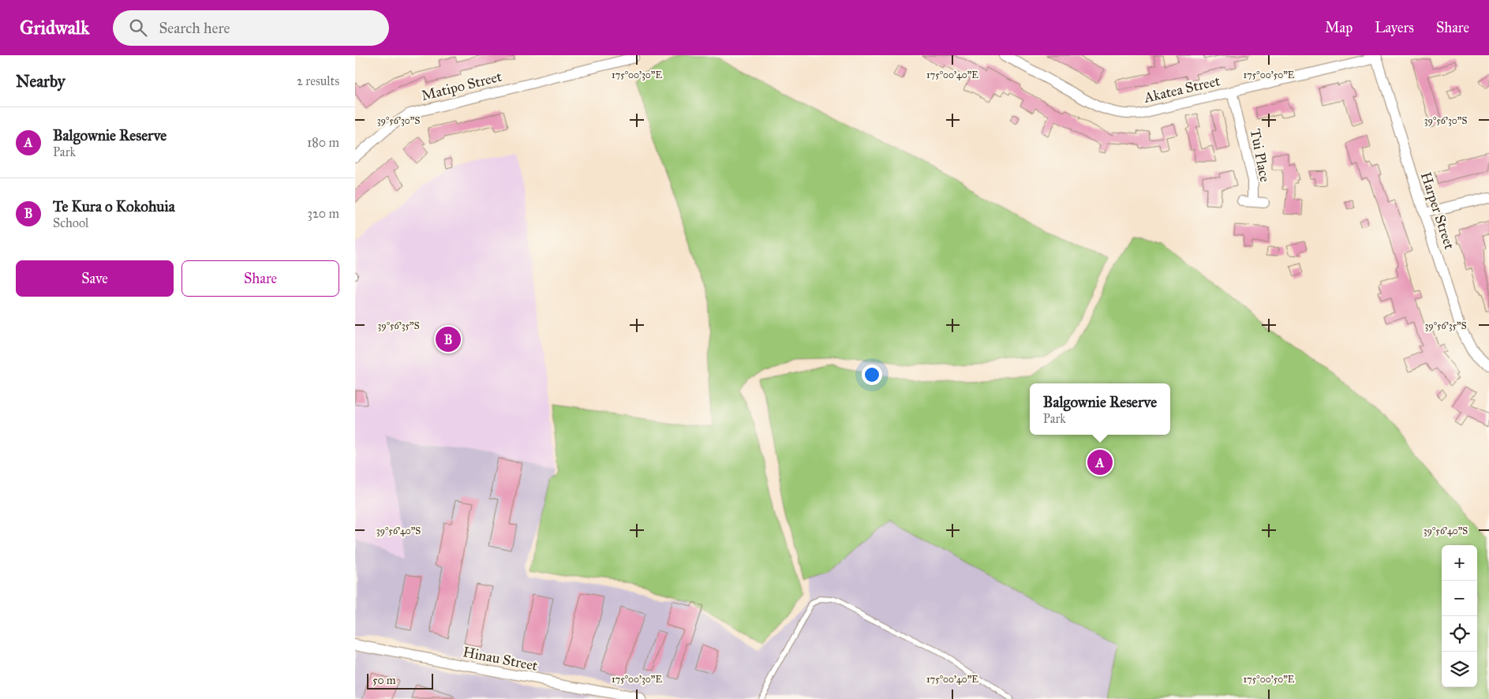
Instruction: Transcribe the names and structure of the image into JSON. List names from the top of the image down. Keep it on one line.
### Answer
{"streets":{"street":["Matipo Street","Akatea Street","Tui Place","Harper Street","Hinau Street"]},"crossings":[["Akatea Street","Tui Place"],["Akatea Street","Harper Street"]],"scale_bar":"50 m","page":{"header":"Gridwalk","search":"Search here","nav":["Map","Layers","Share"],"heading":["Nearby","2 results"],"list":[{"mark":"A","name":"Balgownie Reserve","note":"Park","value":"180 m"},{"mark":"B","name":"Te Kura o Kokohuia","note":"School","value":"320 m"}],"buttons":["Save","Share"],"pins":["B","A"],"popup":["Balgownie Reserve","Park"],"map_buttons":["+","−"],"scale":"50 m"},"coordinates":["175°00'30\"E","175°00'40\"E","175°00'50\"E","39°56'30\"S","39°56'35\"S","39°56'40\"S"]}
